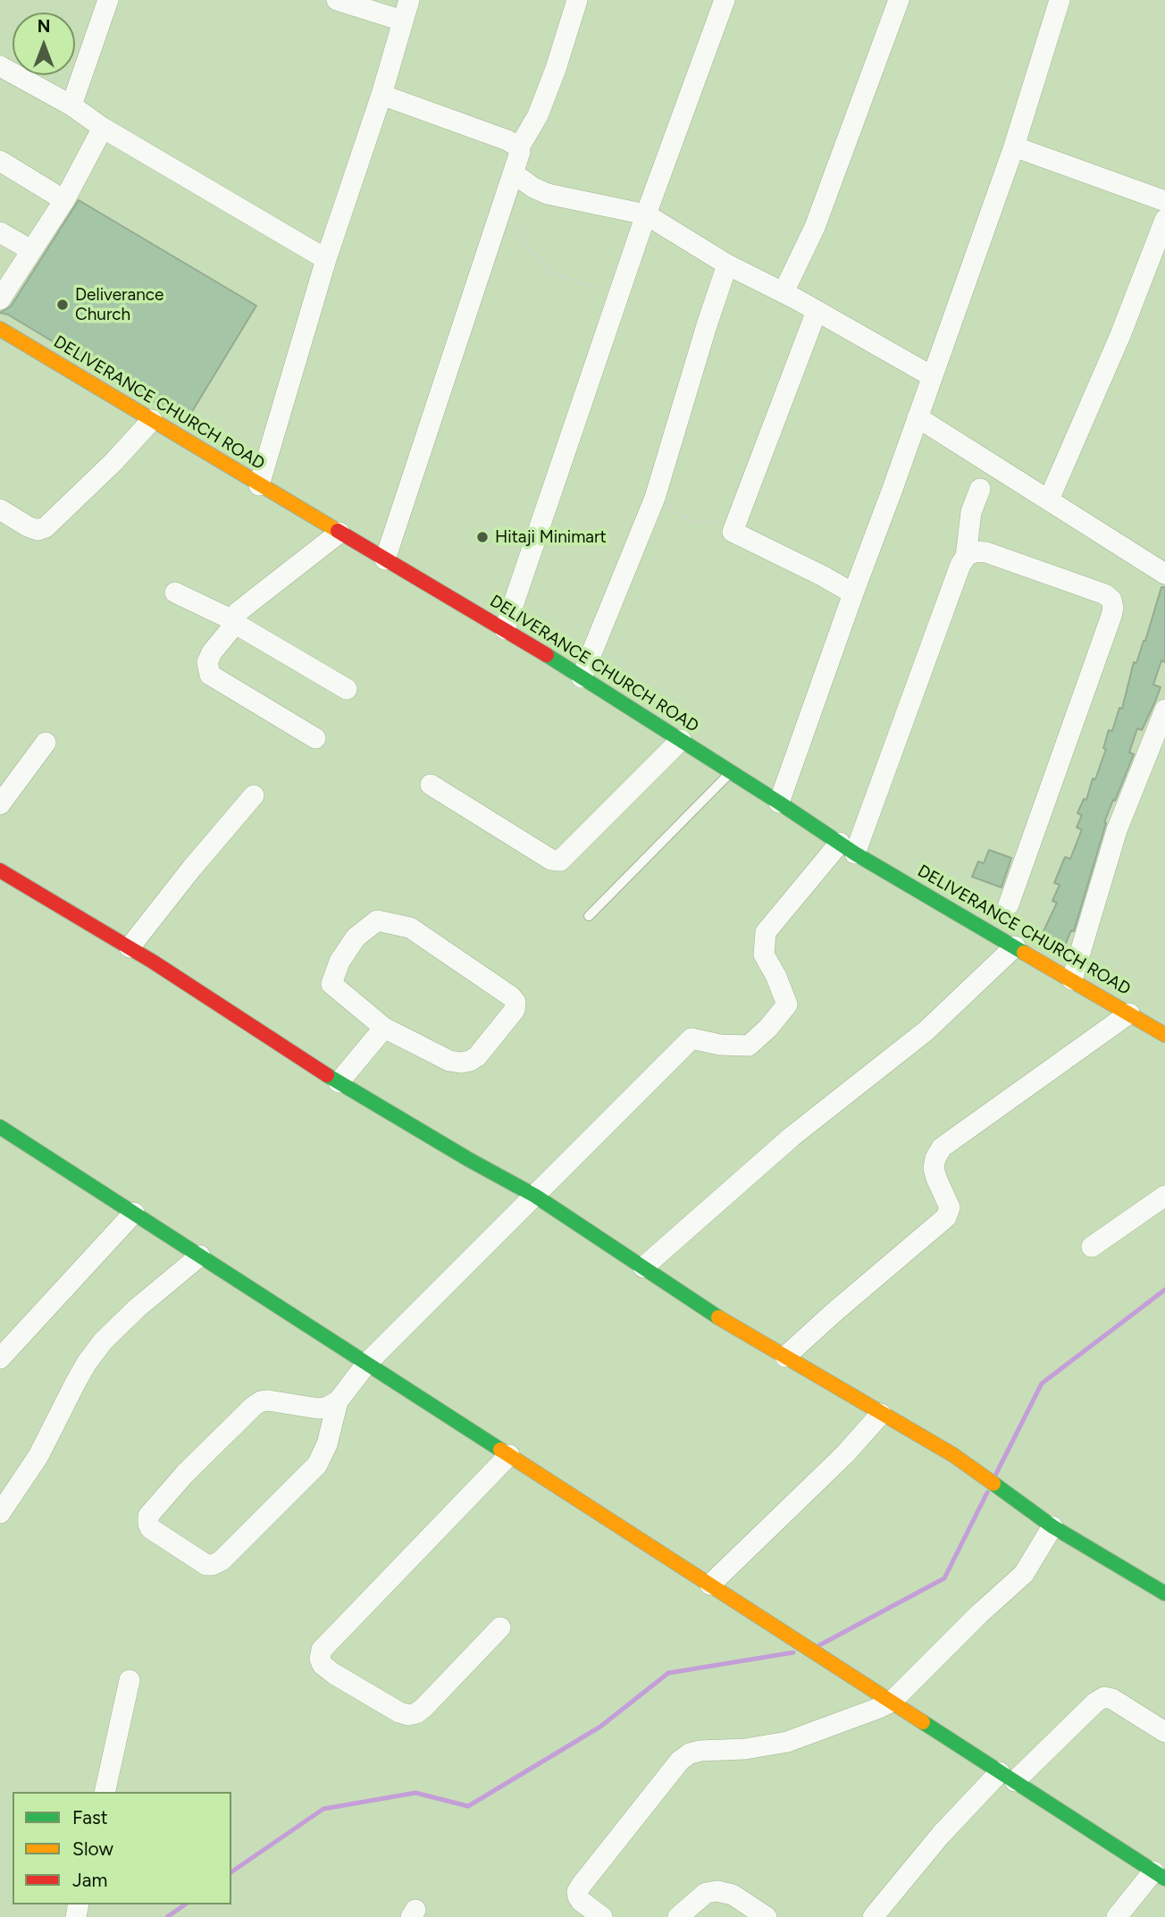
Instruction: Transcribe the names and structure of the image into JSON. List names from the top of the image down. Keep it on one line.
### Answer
{"streets":{"street":["DELIVERANCE CHURCH ROAD"]},"places":["Deliverance Church","Hitaji Minimart"],"legend":["Fast","Slow","Jam"],"north":"top"}
